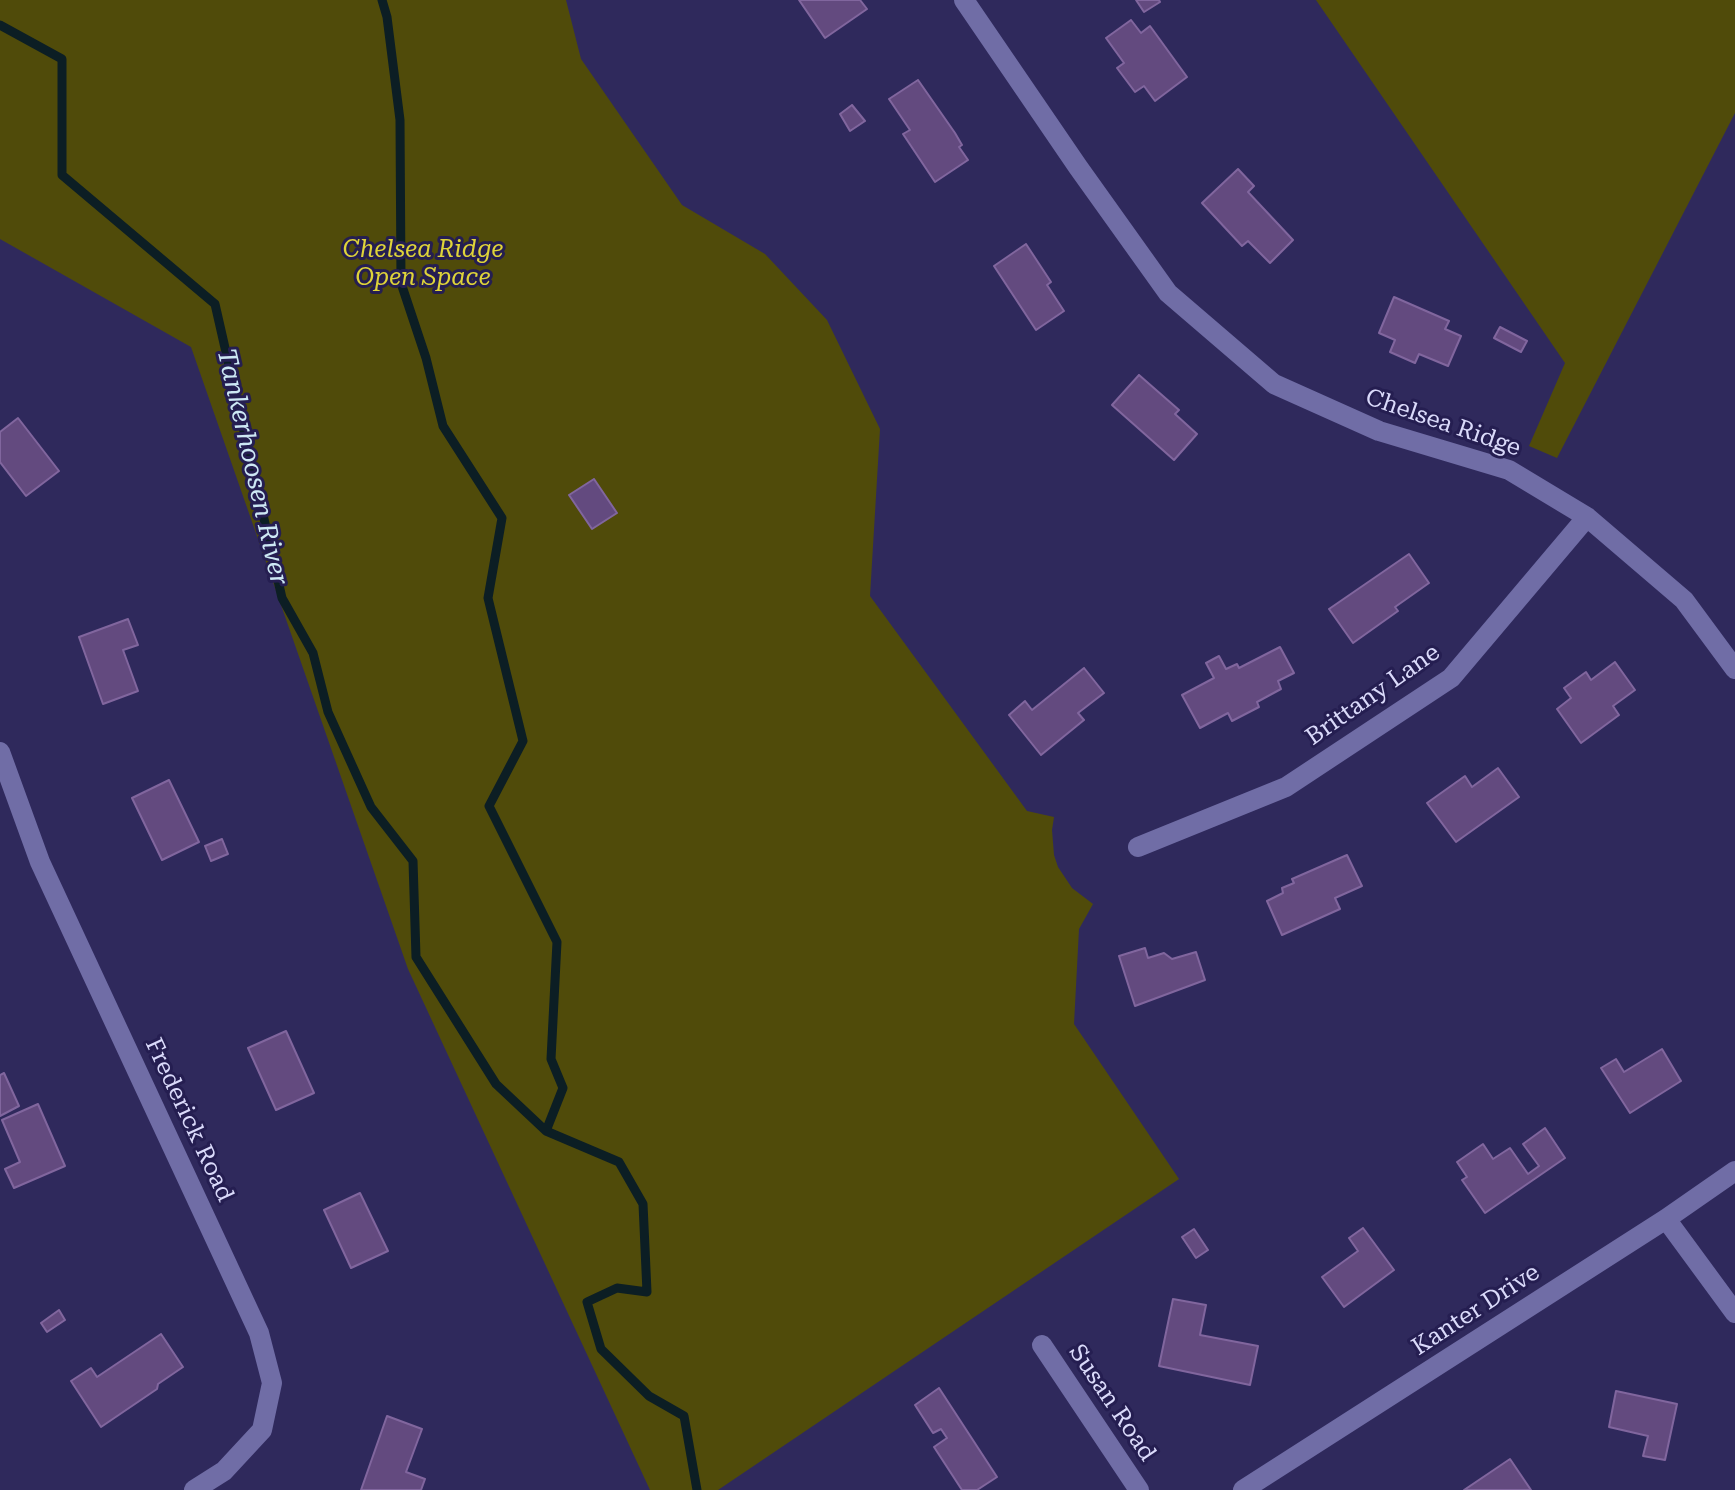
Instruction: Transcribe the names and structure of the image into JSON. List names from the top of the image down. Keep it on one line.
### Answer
{"streets":{"street":["Chelsea Ridge","Brittany Lane","Frederick Road","Kanter Drive","Susan Road"]},"crossings":[["Chelsea Ridge","Brittany Lane"]],"water":["Tankerhoosen River"],"parks":["Chelsea Ridge Open Space"]}
